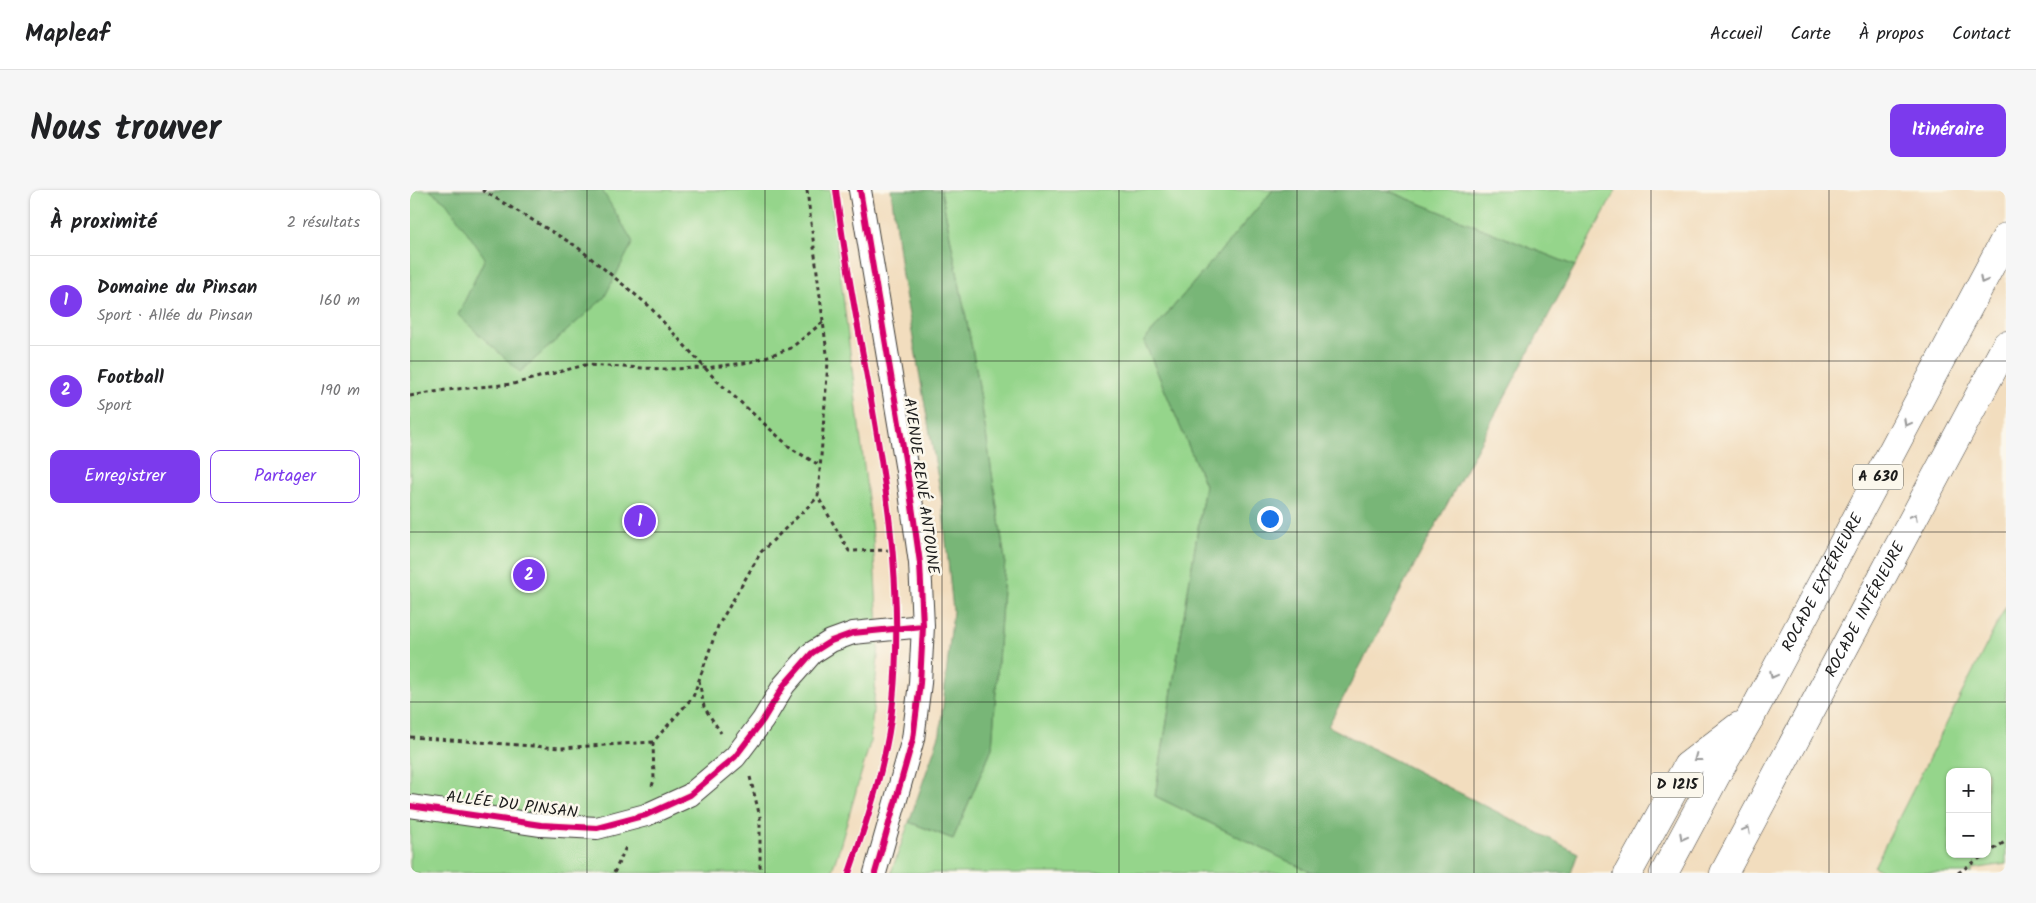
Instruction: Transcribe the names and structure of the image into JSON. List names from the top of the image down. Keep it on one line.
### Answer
{"streets":{"highway":["A 630","ROCADE EXTÉRIEURE","ROCADE INTÉRIEURE","D 1215"],"street":["AVENUE RENÉ ANTOUNE","ALLÉE DU PINSAN"]},"crossings":[["AVENUE RENÉ ANTOUNE","ALLÉE DU PINSAN"],["ROCADE EXTÉRIEURE","D 1215"]],"one_way":["ROCADE EXTÉRIEURE","ROCADE INTÉRIEURE"],"page":{"header":"Mapleaf","nav":["Accueil","Carte","À propos","Contact"],"title":"Nous trouver","buttons":["Itinéraire",["Enregistrer","Partager"]],"heading":["À proximité","2 résultats"],"list":[{"mark":"1","name":"Domaine du Pinsan","note":"Sport · Allée du Pinsan","value":"160 m"},{"mark":"2","name":"Football","note":"Sport","value":"190 m"}],"pins":["1","2"],"map_buttons":["+","−"]}}
